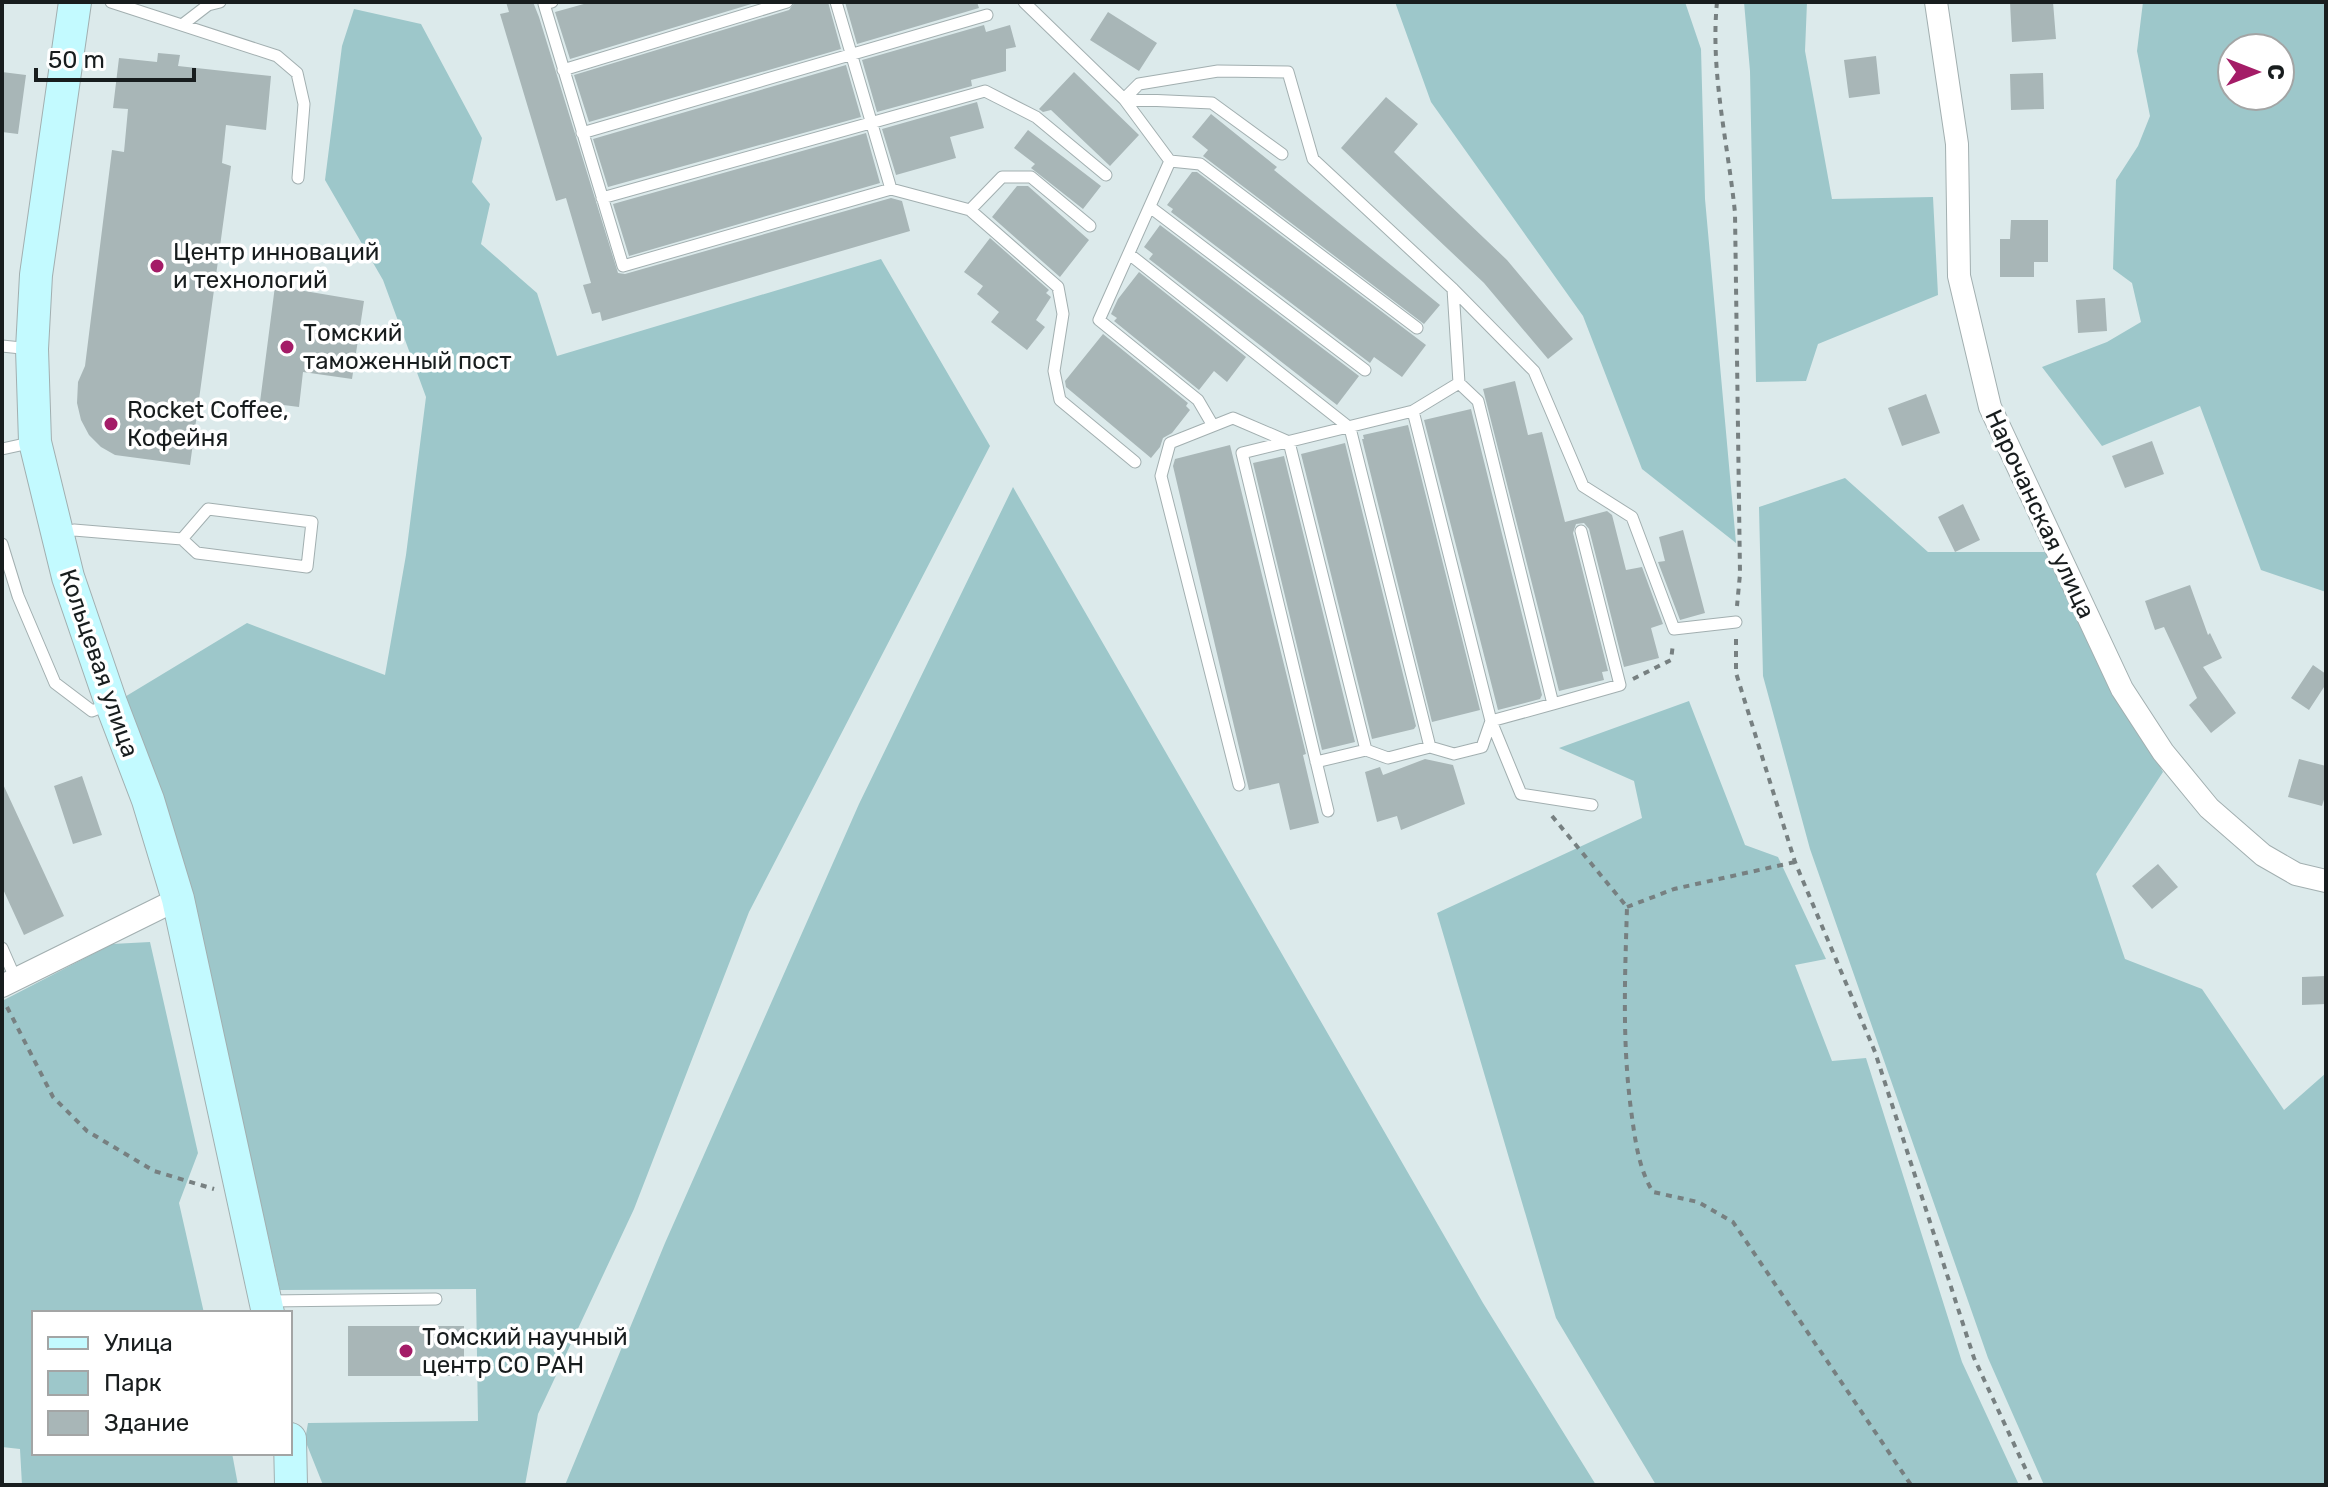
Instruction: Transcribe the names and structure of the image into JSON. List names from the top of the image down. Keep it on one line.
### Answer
{"streets":{"street":["Нарочанская улица","Кольцевая улица"]},"places":["Центр инноваций и технологий","Томский таможенный пост","Rocket Coffee, Кофейня","Томский научный центр СО РАН"],"legend":["Улица","Парк","Здание"],"scale_bar":"50 m","north":"right"}
